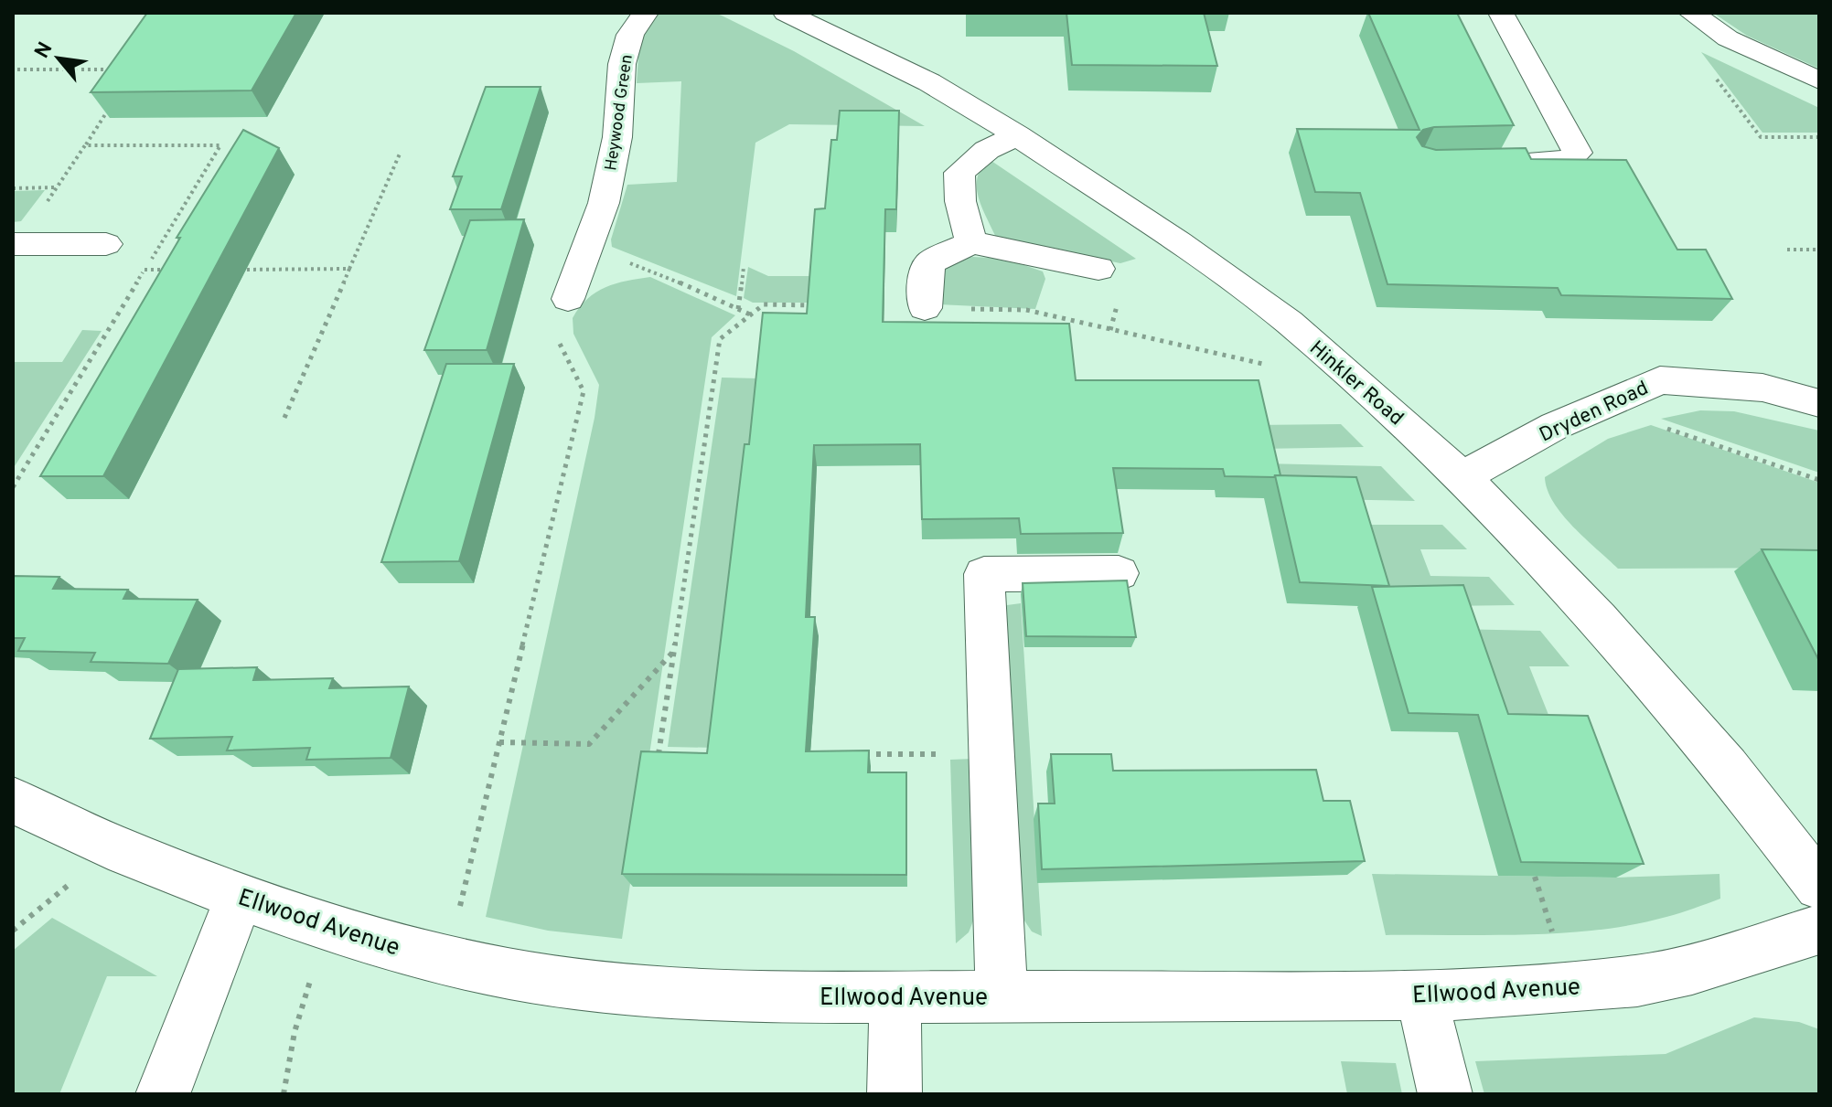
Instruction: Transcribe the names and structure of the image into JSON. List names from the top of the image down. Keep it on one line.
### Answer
{"streets":{"street":["Heywood Green","Hinkler Road","Dryden Road","Ellwood Avenue"]},"crossings":[["Hinkler Road","Dryden Road"]],"north":"top left"}
